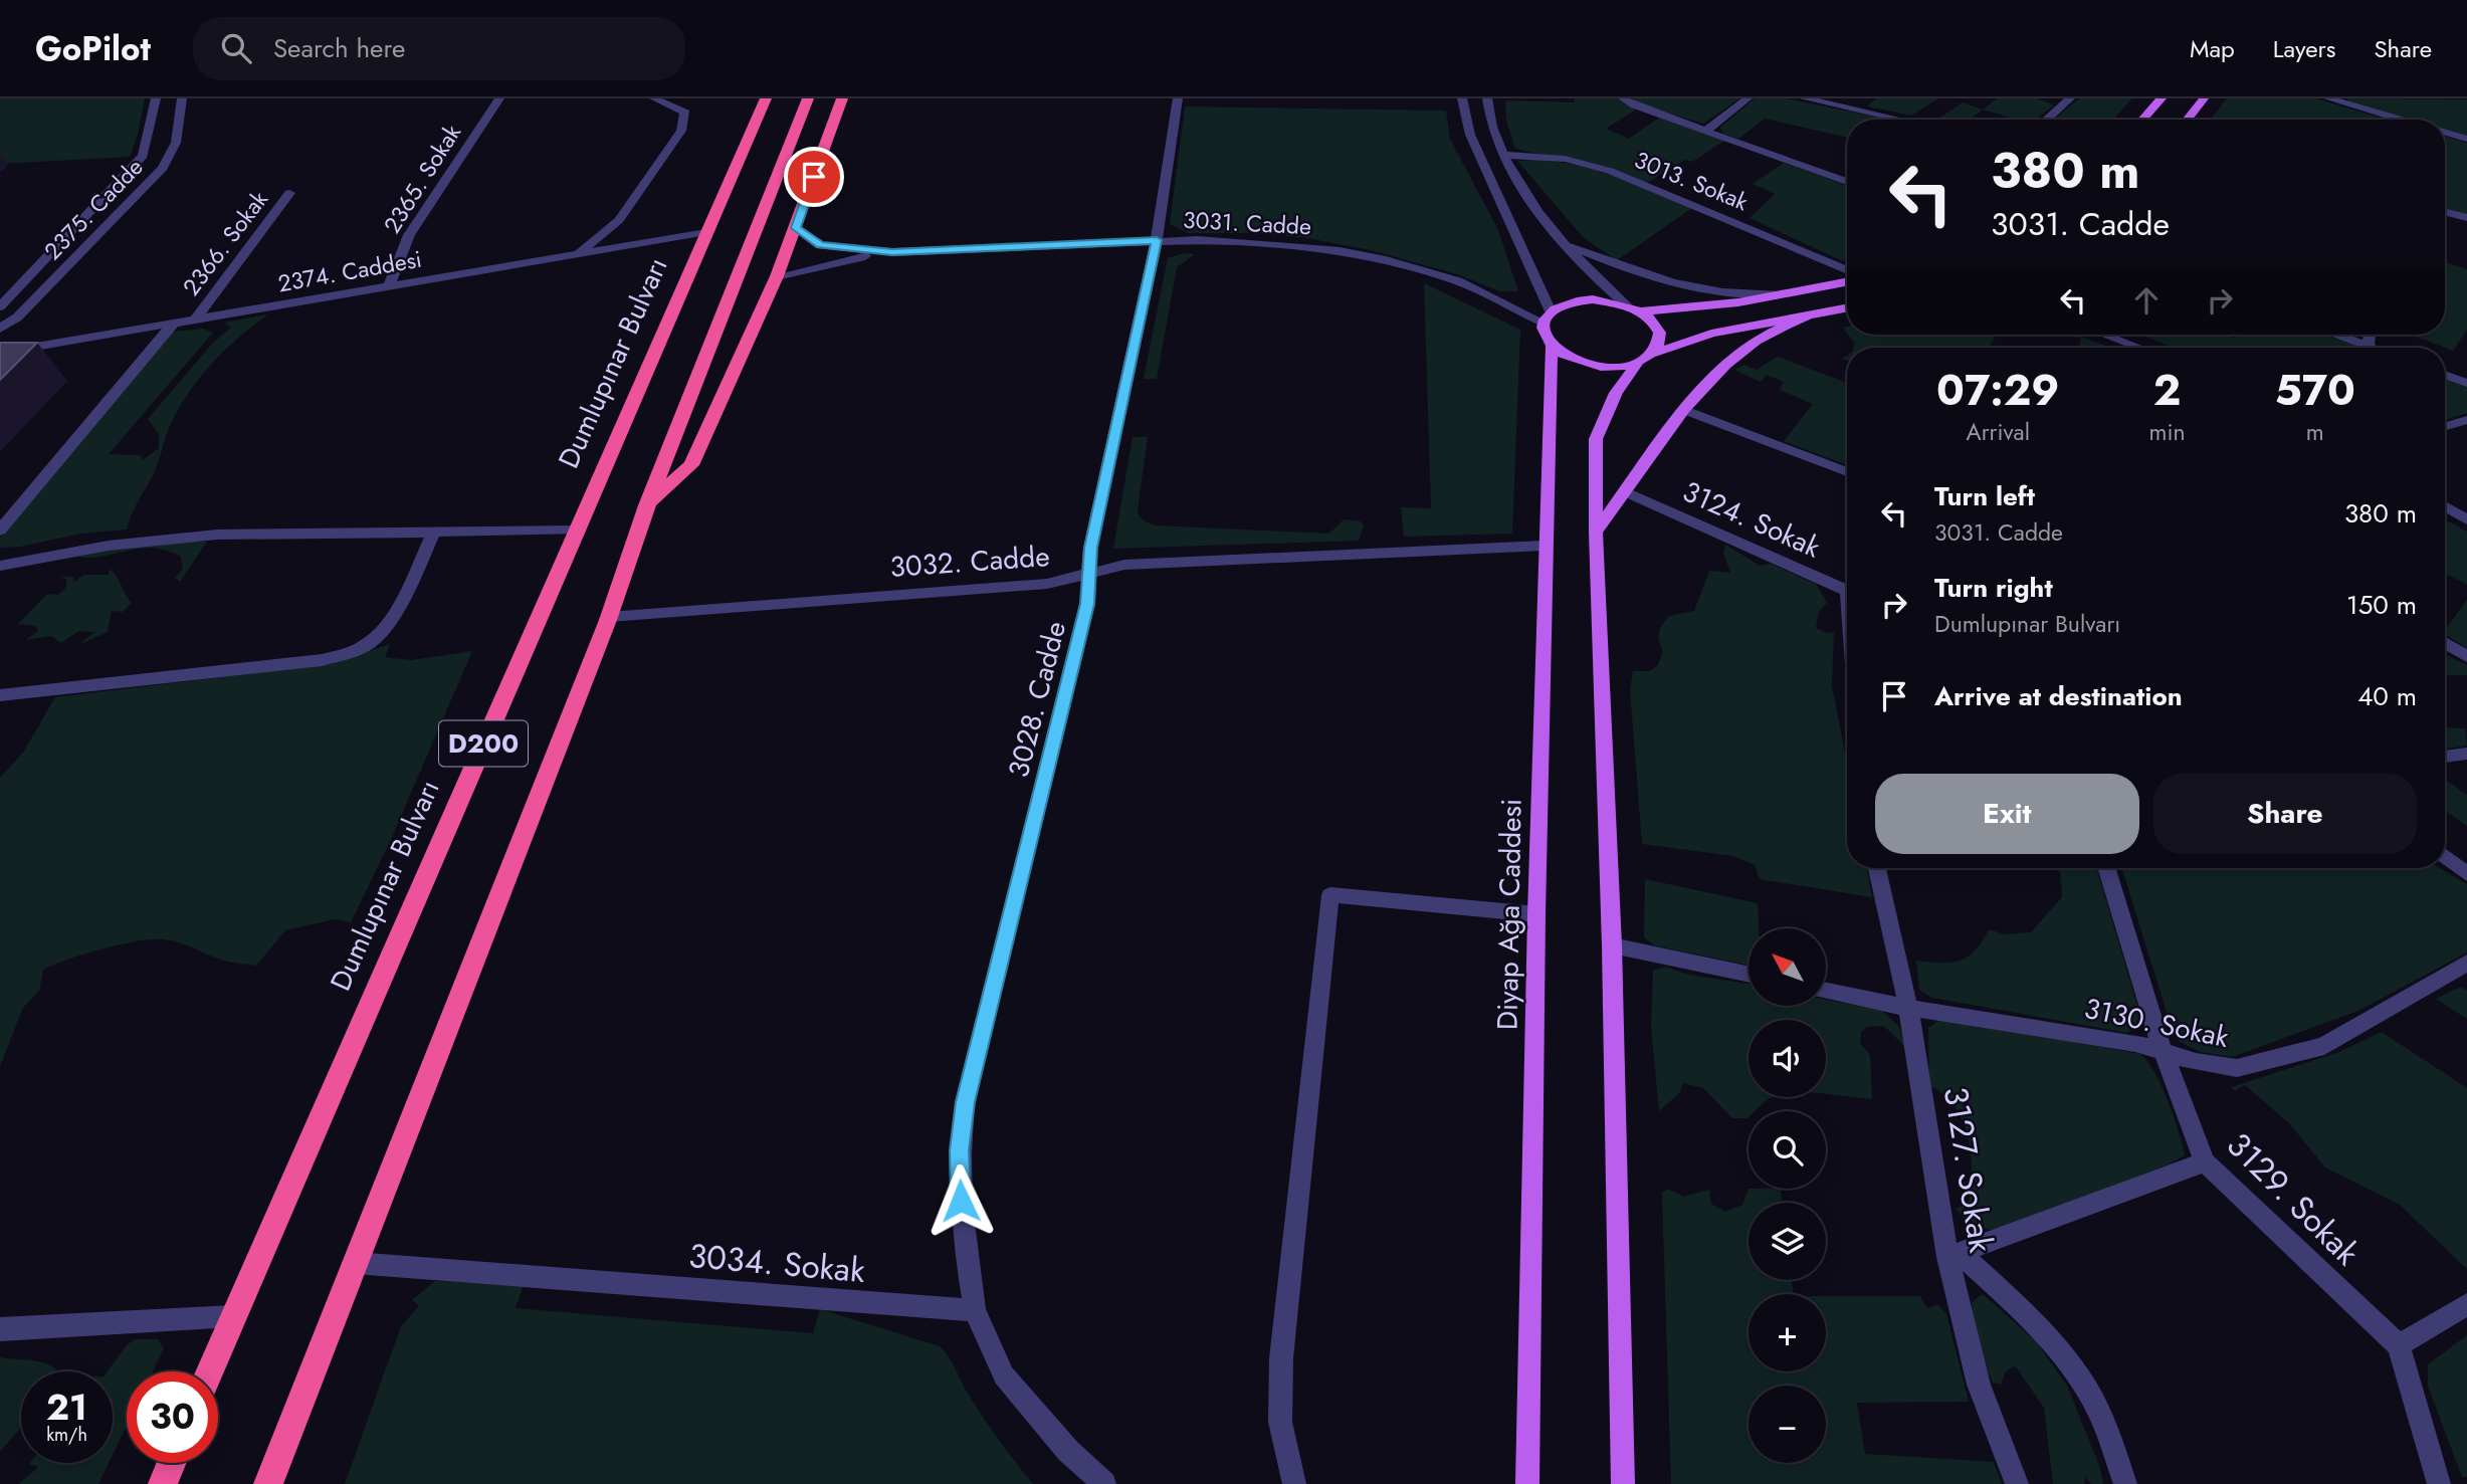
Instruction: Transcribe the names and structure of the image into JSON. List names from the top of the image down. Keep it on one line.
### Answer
{"streets":{"highway":["Dumlupınar Bulvarı","D200"],"main road":["Diyap Ağa Caddesi"],"street":["2365. Sokak","3013. Sokak","2375. Cadde","3031. Cadde","2366. Sokak","2374. Caddesi","3124. Sokak","3032. Cadde","3028. Cadde","3130. Sokak","3127. Sokak","3129. Sokak","3034. Sokak"]},"crossings":[["2365. Sokak","2374. Caddesi"],["3031. Cadde","3028. Cadde"],["3031. Cadde","Diyap Ağa Caddesi"],["2366. Sokak","2374. Caddesi"],["2374. Caddesi","Dumlupınar Bulvarı"],["3032. Cadde","3028. Cadde"],["3032. Cadde","D200"],["3032. Cadde","Diyap Ağa Caddesi"],["3028. Cadde","3034. Sokak"],["D200","3034. Sokak"],["3130. Sokak","3127. Sokak"],["3130. Sokak","3129. Sokak"]],"north":"top left","page":{"header":"GoPilot","search":"Search here","nav":["Map","Layers","Share"],"turn":["380 m","3031. Cadde"],"eta":["07:29","Arrival","2","min","570","m"],"list":[{"name":"Turn left","note":"3031. Cadde","value":"380 m"},{"name":"Turn right","note":"Dumlupınar Bulvarı","value":"150 m"},{"name":"Arrive at destination","value":"40 m"}],"buttons":["Exit","Share"],"map_buttons":["+","−"],"speed":"21 km/h","limit":"30"}}
